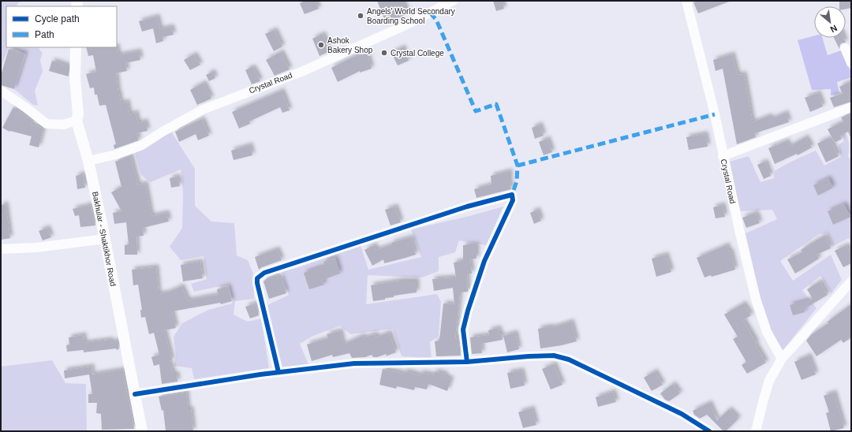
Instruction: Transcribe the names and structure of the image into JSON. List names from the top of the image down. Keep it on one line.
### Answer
{"streets":{"street":["Crystal Road","Bakhular - Shaktikhor Road"]},"crossings":[["Crystal Road","Bakhular - Shaktikhor Road"]],"places":["Angels' World Secondary Boarding School","Ashok Bakery Shop","Crystal College"],"legend":["Cycle path","Path"],"north":"bottom right"}
